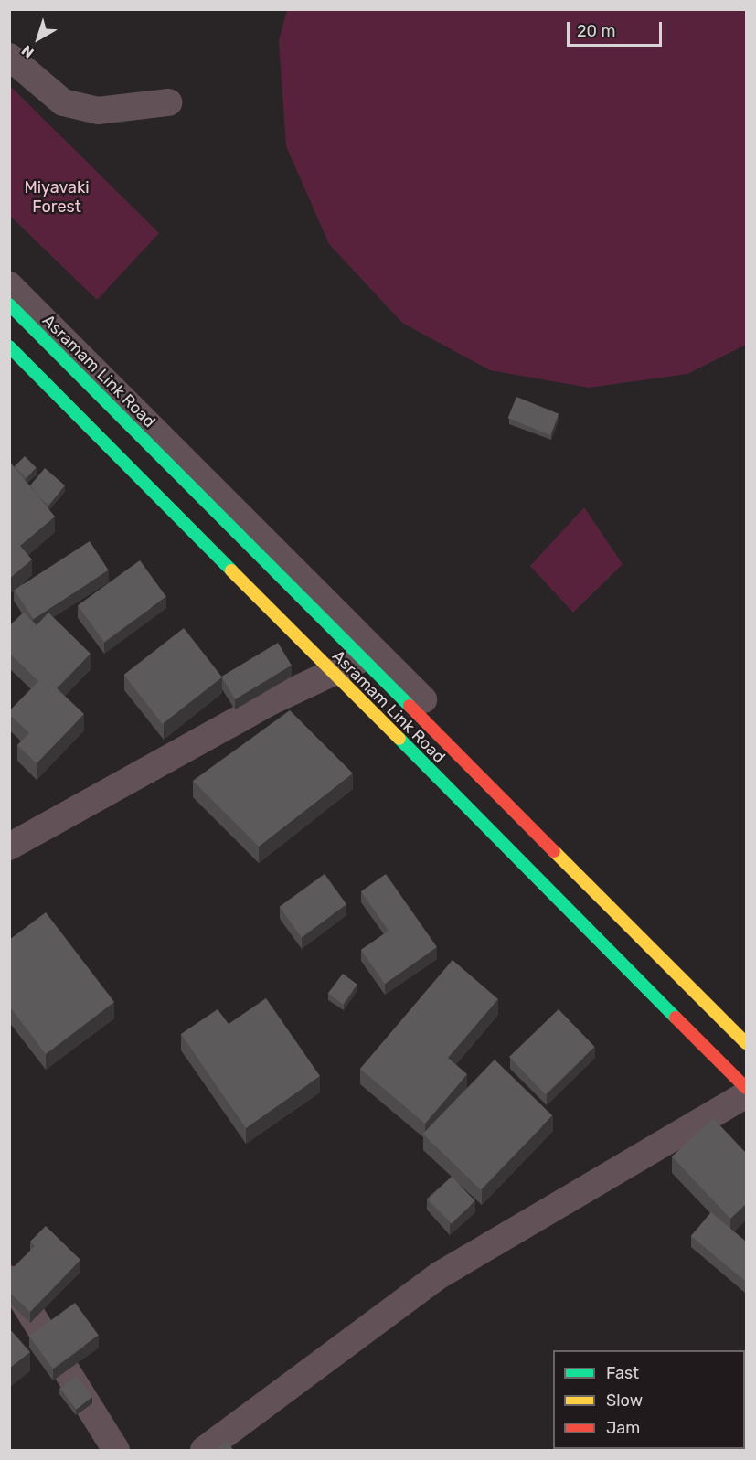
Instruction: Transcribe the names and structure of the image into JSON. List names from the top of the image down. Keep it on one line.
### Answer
{"streets":{"main road":["Asramam Link Road"]},"parks":["Miyavaki Forest"],"legend":["Fast","Slow","Jam"],"scale_bar":"20 m","north":"bottom left"}
